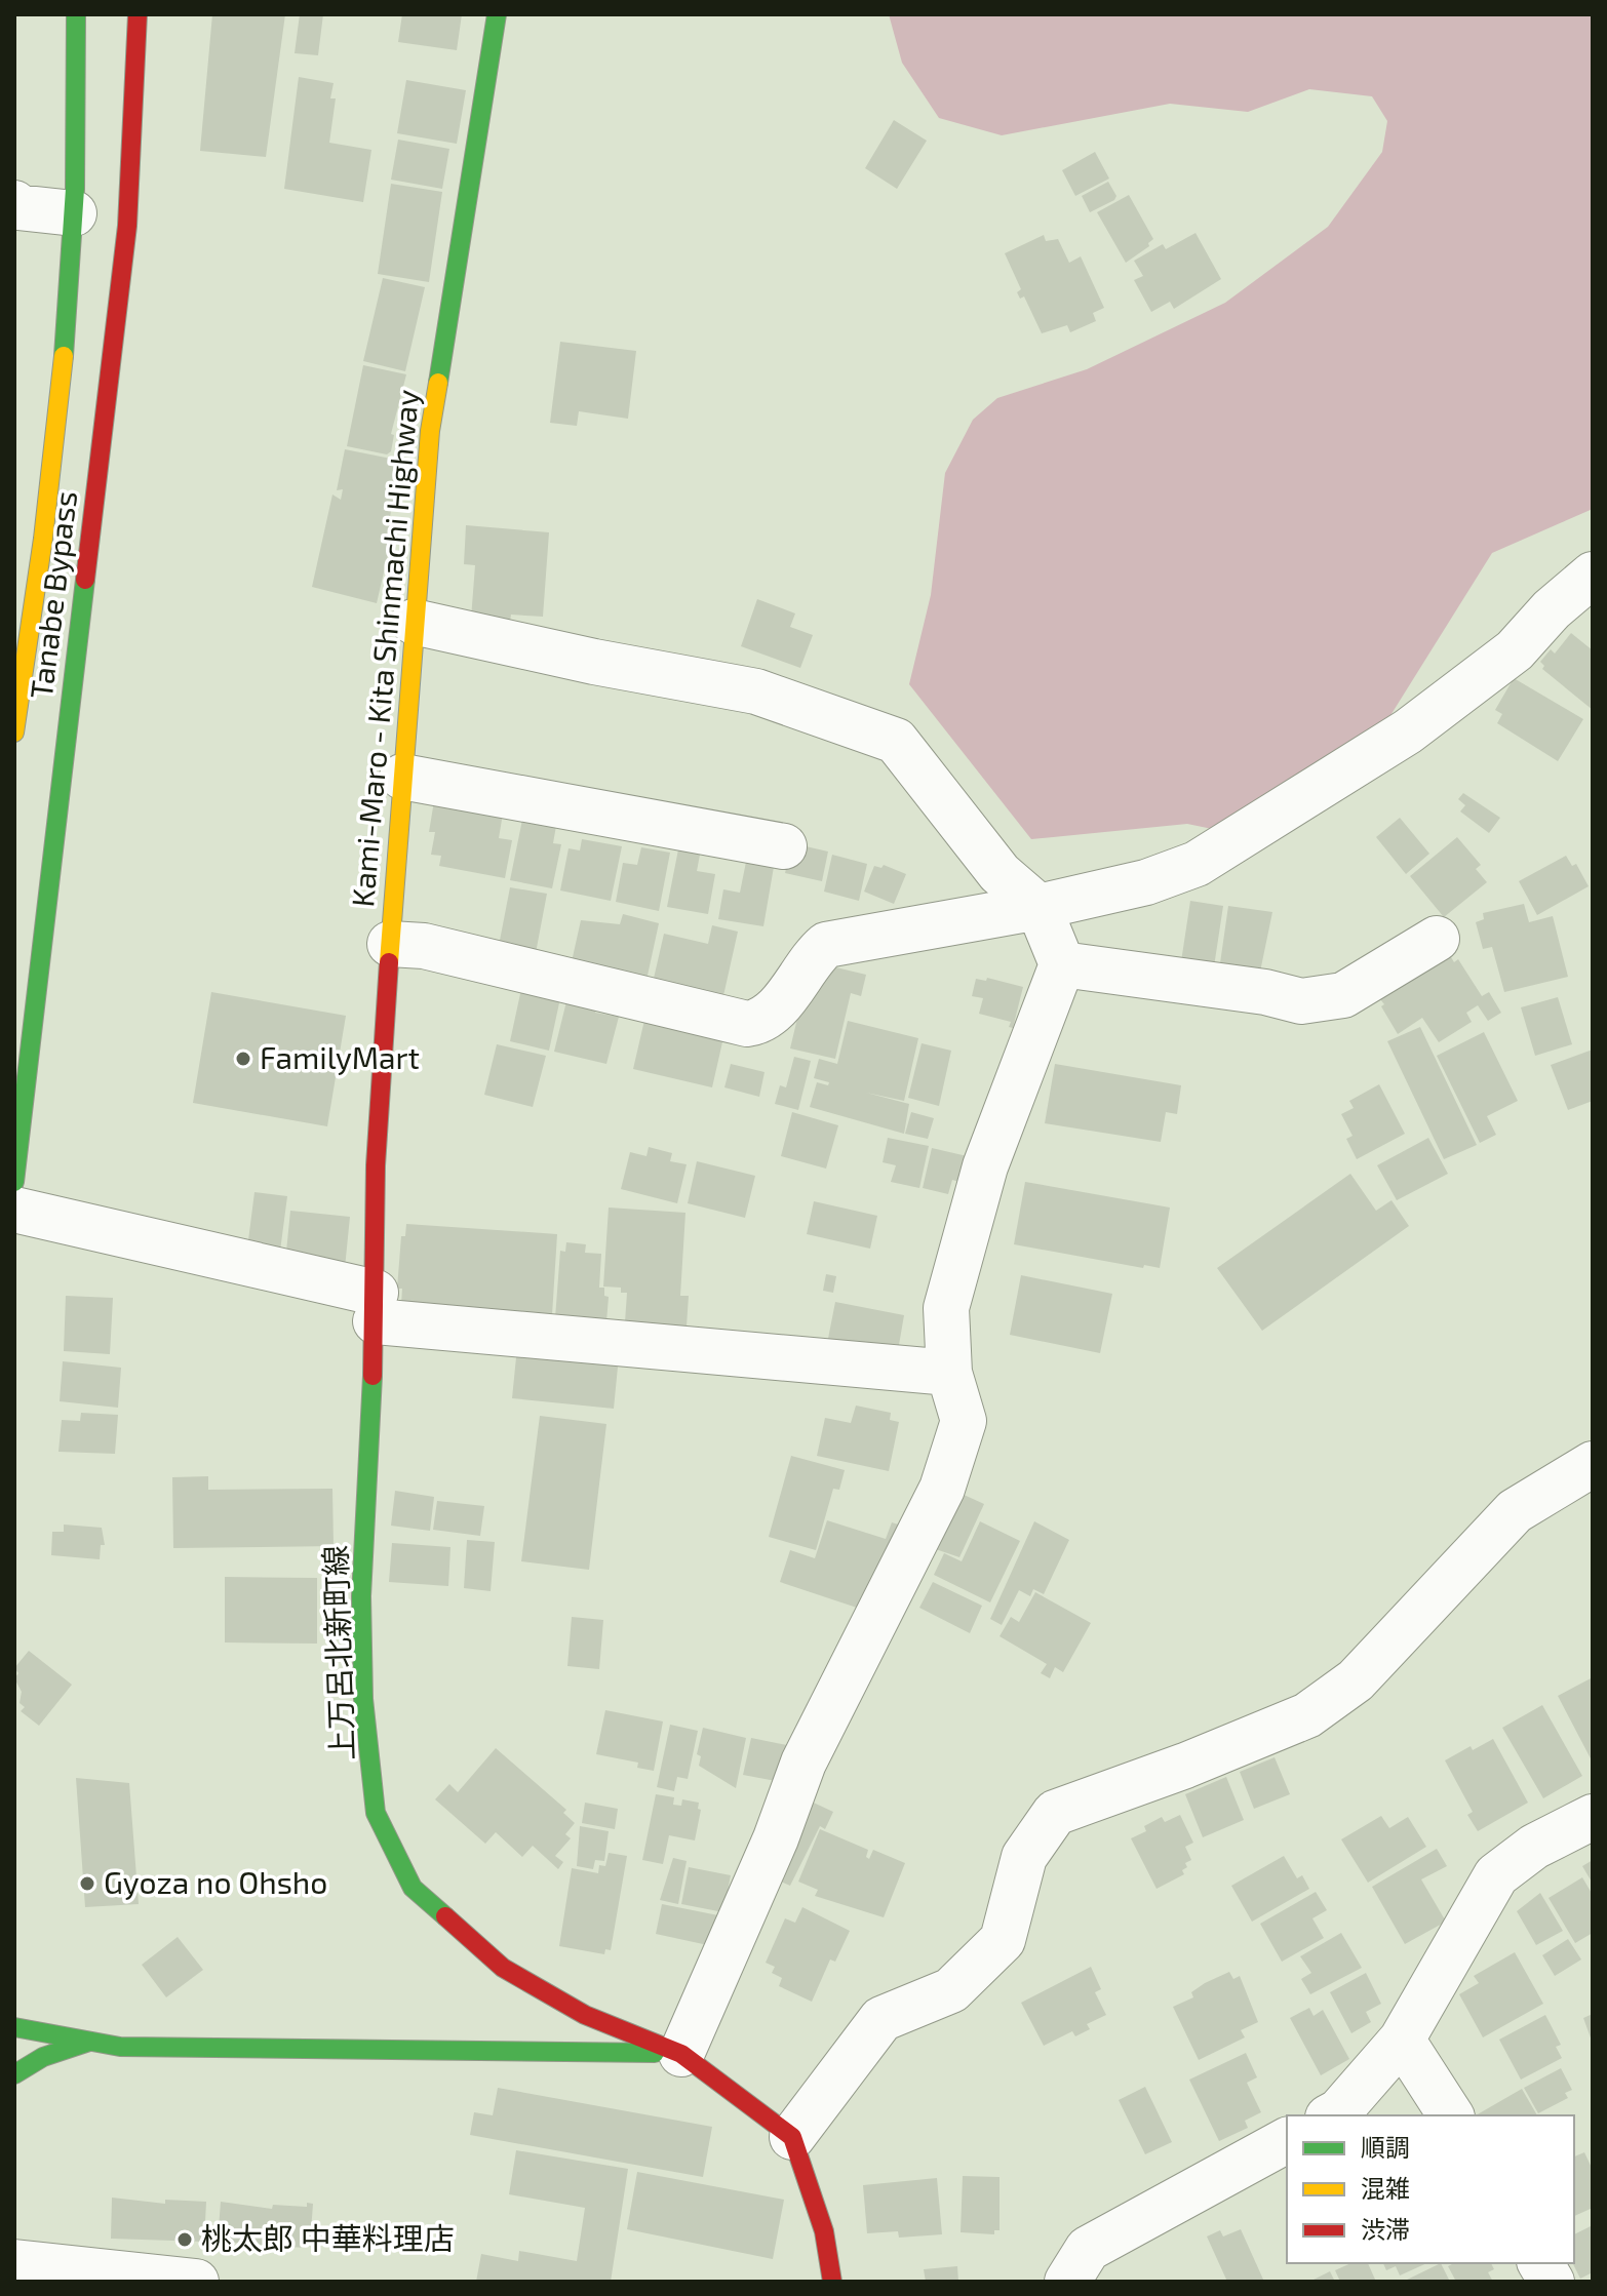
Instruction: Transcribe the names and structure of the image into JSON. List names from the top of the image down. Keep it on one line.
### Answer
{"streets":{"main road":["Tanabe Bypass","Kami-Maro - Kita Shinmachi Highway","上万呂北新町線"]},"crossings":[["Kami-Maro - Kita Shinmachi Highway","上万呂北新町線"]],"places":["FamilyMart","Gyoza no Ohsho","桃太郎 中華料理店"],"legend":["順調","混雑","渋滞"]}
